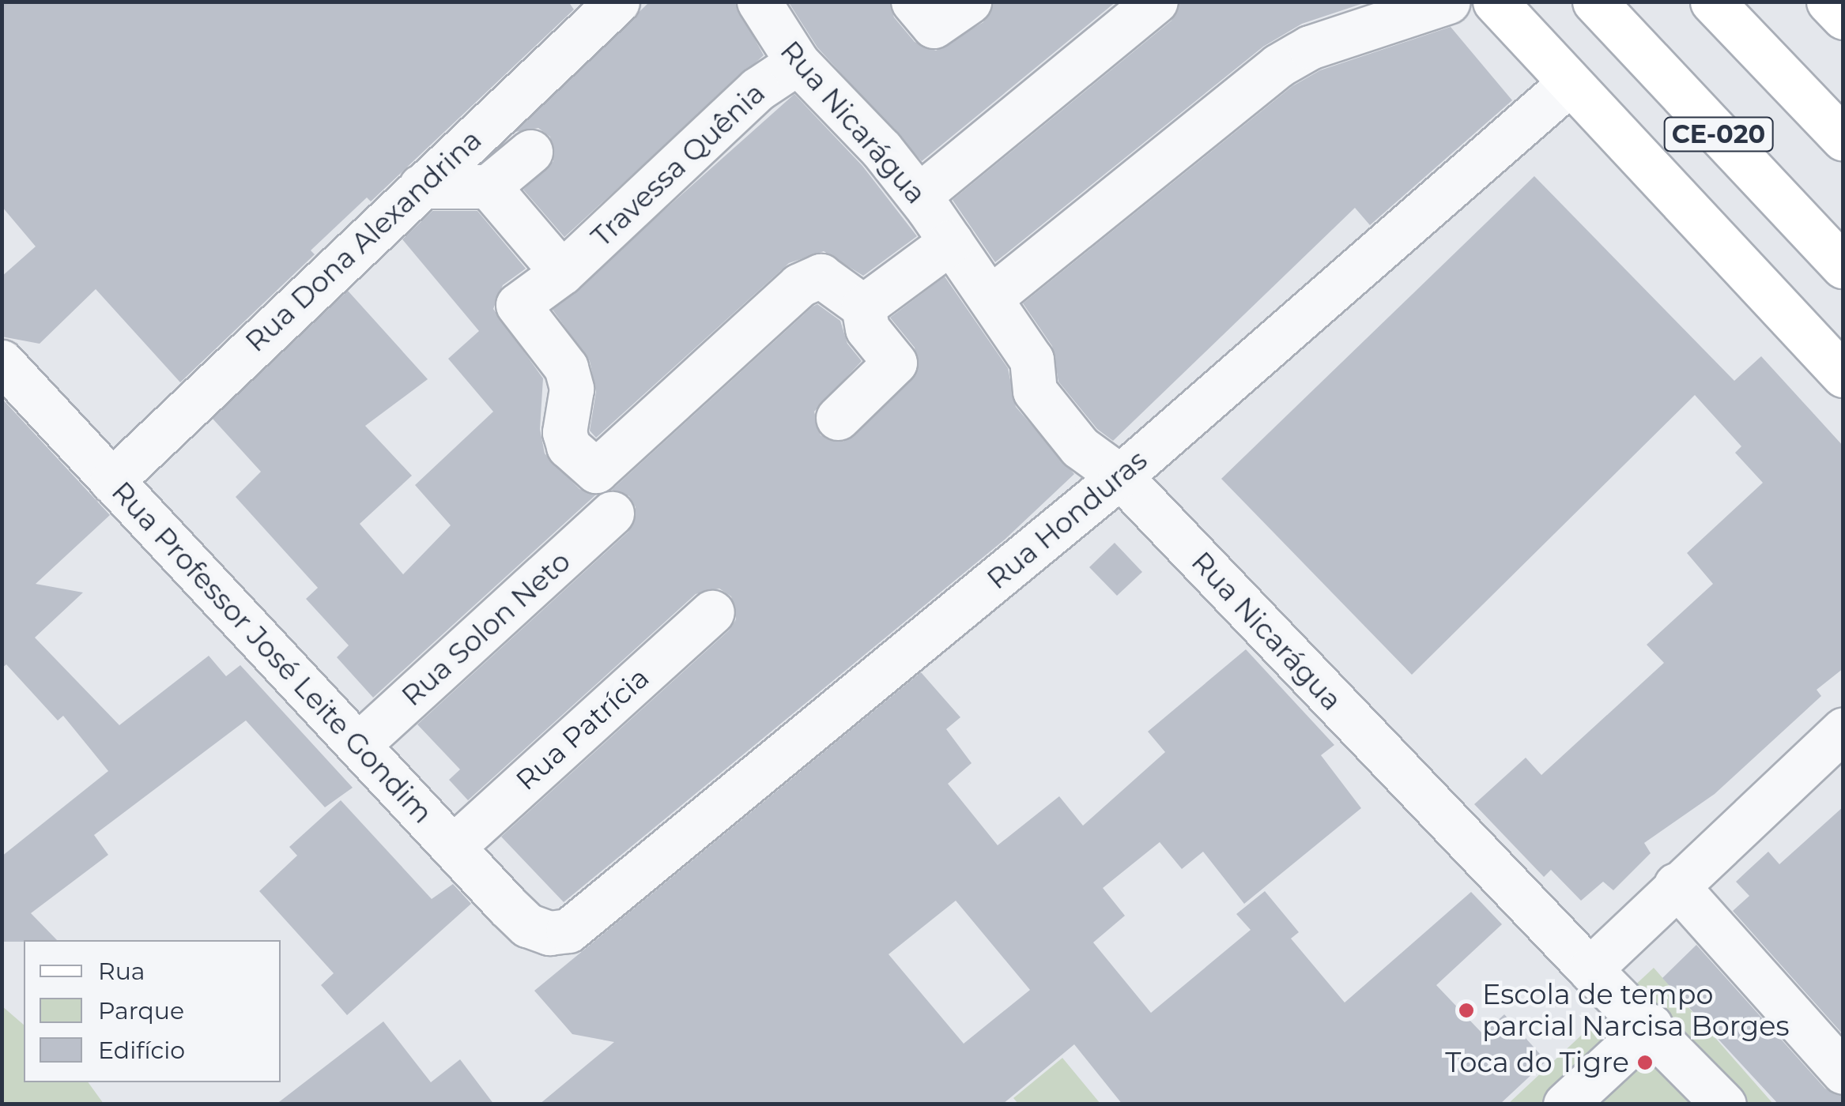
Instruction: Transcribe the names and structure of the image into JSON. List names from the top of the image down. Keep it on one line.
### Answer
{"streets":{"main road":["CE-020"],"street":["Rua Nicarágua","Travessa Quênia","Rua Dona Alexandrina","Rua Honduras","Rua Solon Neto","Rua Professor José Leite Gondim","Rua Patrícia"]},"crossings":[["Rua Nicarágua","Travessa Quênia"],["Rua Nicarágua","Rua Honduras"],["Rua Dona Alexandrina","Rua Professor José Leite Gondim"],["Rua Honduras","Rua Professor José Leite Gondim"],["Rua Solon Neto","Rua Professor José Leite Gondim"],["Rua Professor José Leite Gondim","Rua Patrícia"]],"places":["Escola de tempo parcial Narcisa Borges","Toca do Tigre"],"legend":["Rua","Parque","Edifício"]}
